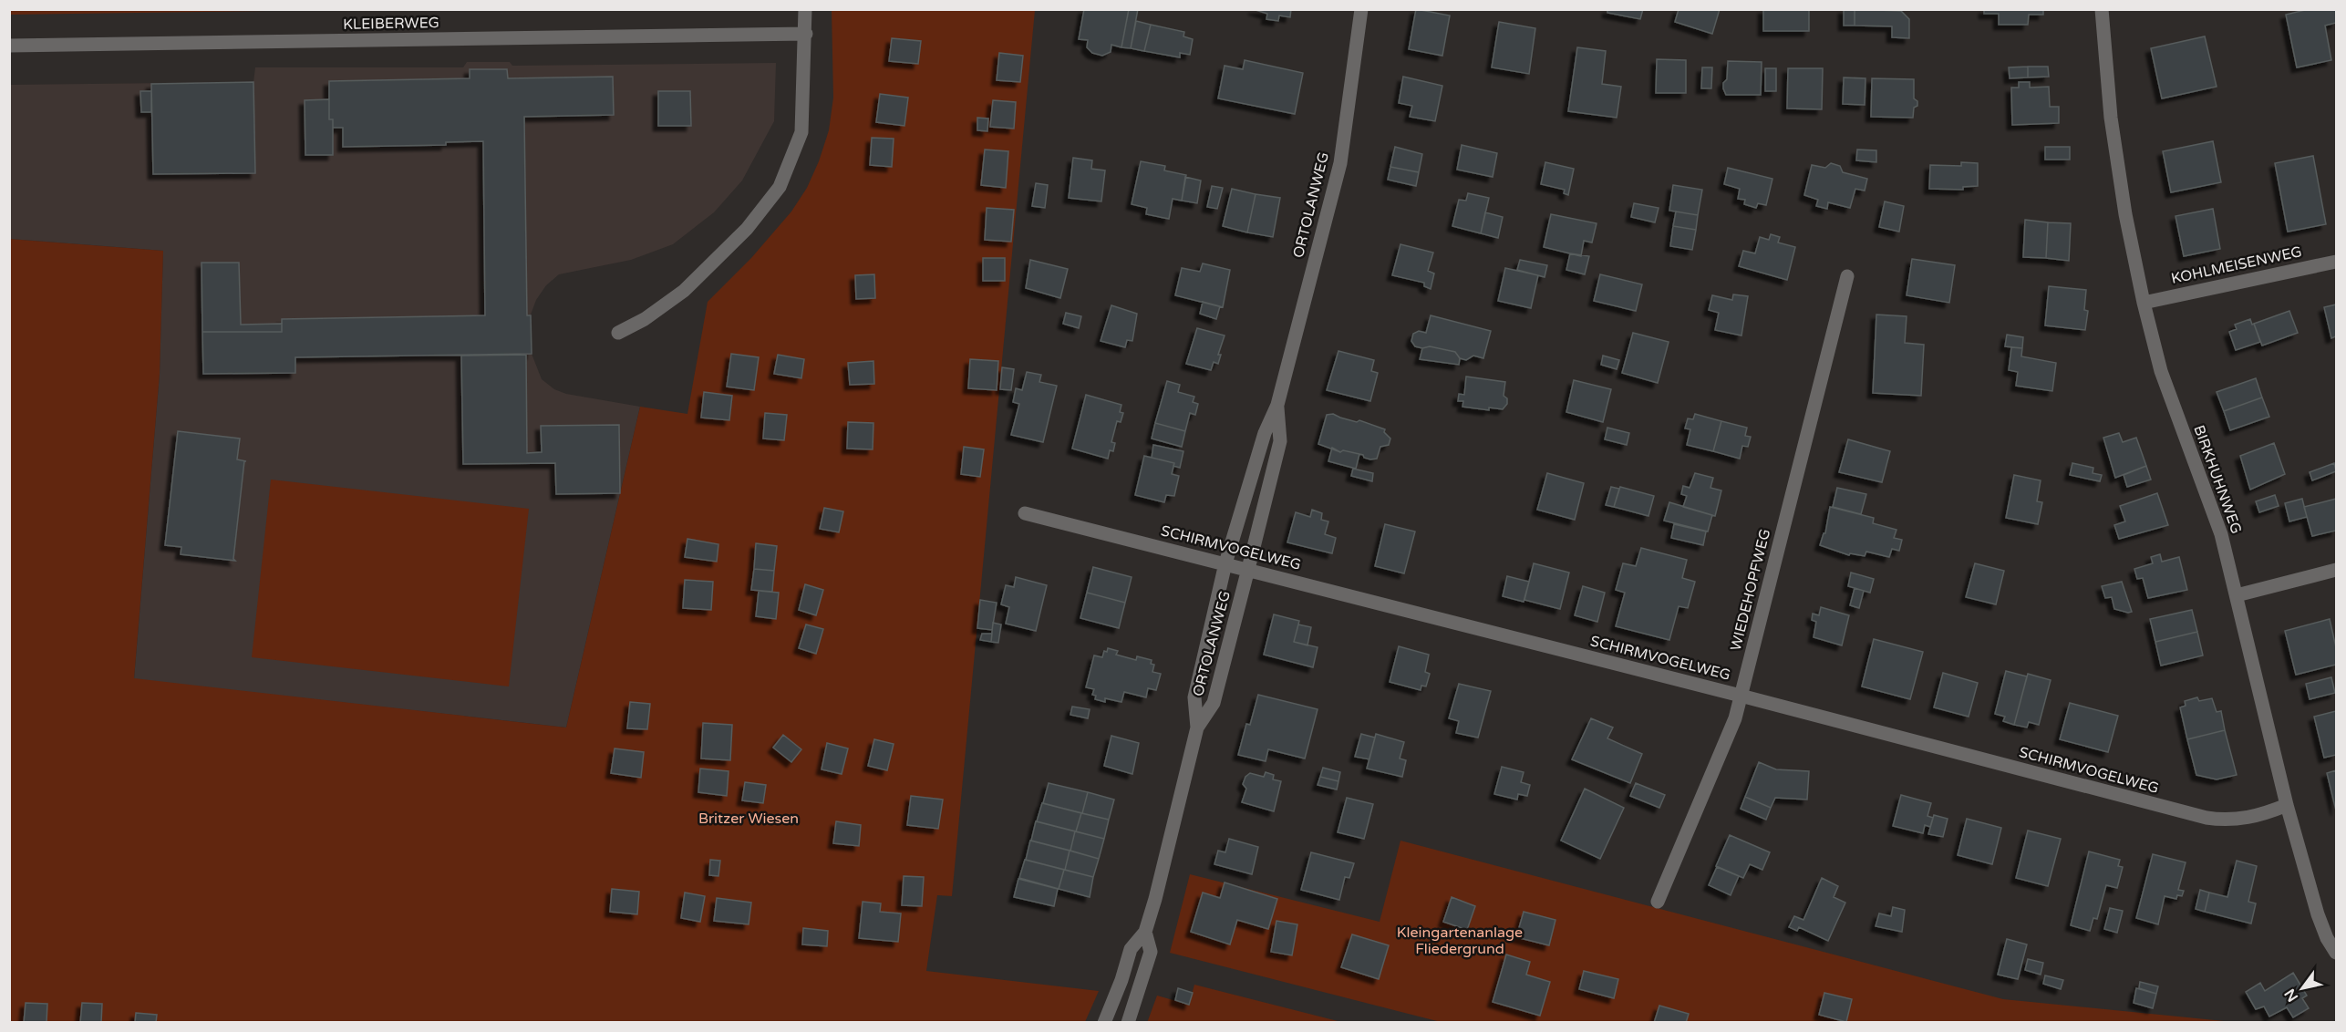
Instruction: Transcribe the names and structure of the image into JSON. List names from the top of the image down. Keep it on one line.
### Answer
{"streets":{"street":["KLEIBERWEG","ORTOLANWEG","KOHLMEISENWEG","BIRKHUHNWEG","SCHIRMVOGELWEG","WIEDEHOPFWEG"]},"crossings":[["ORTOLANWEG","SCHIRMVOGELWEG"],["KOHLMEISENWEG","BIRKHUHNWEG"],["BIRKHUHNWEG","SCHIRMVOGELWEG"],["SCHIRMVOGELWEG","WIEDEHOPFWEG"]],"parks":["Britzer Wiesen","Kleingartenanlage Fliedergrund"],"north":"bottom left"}
